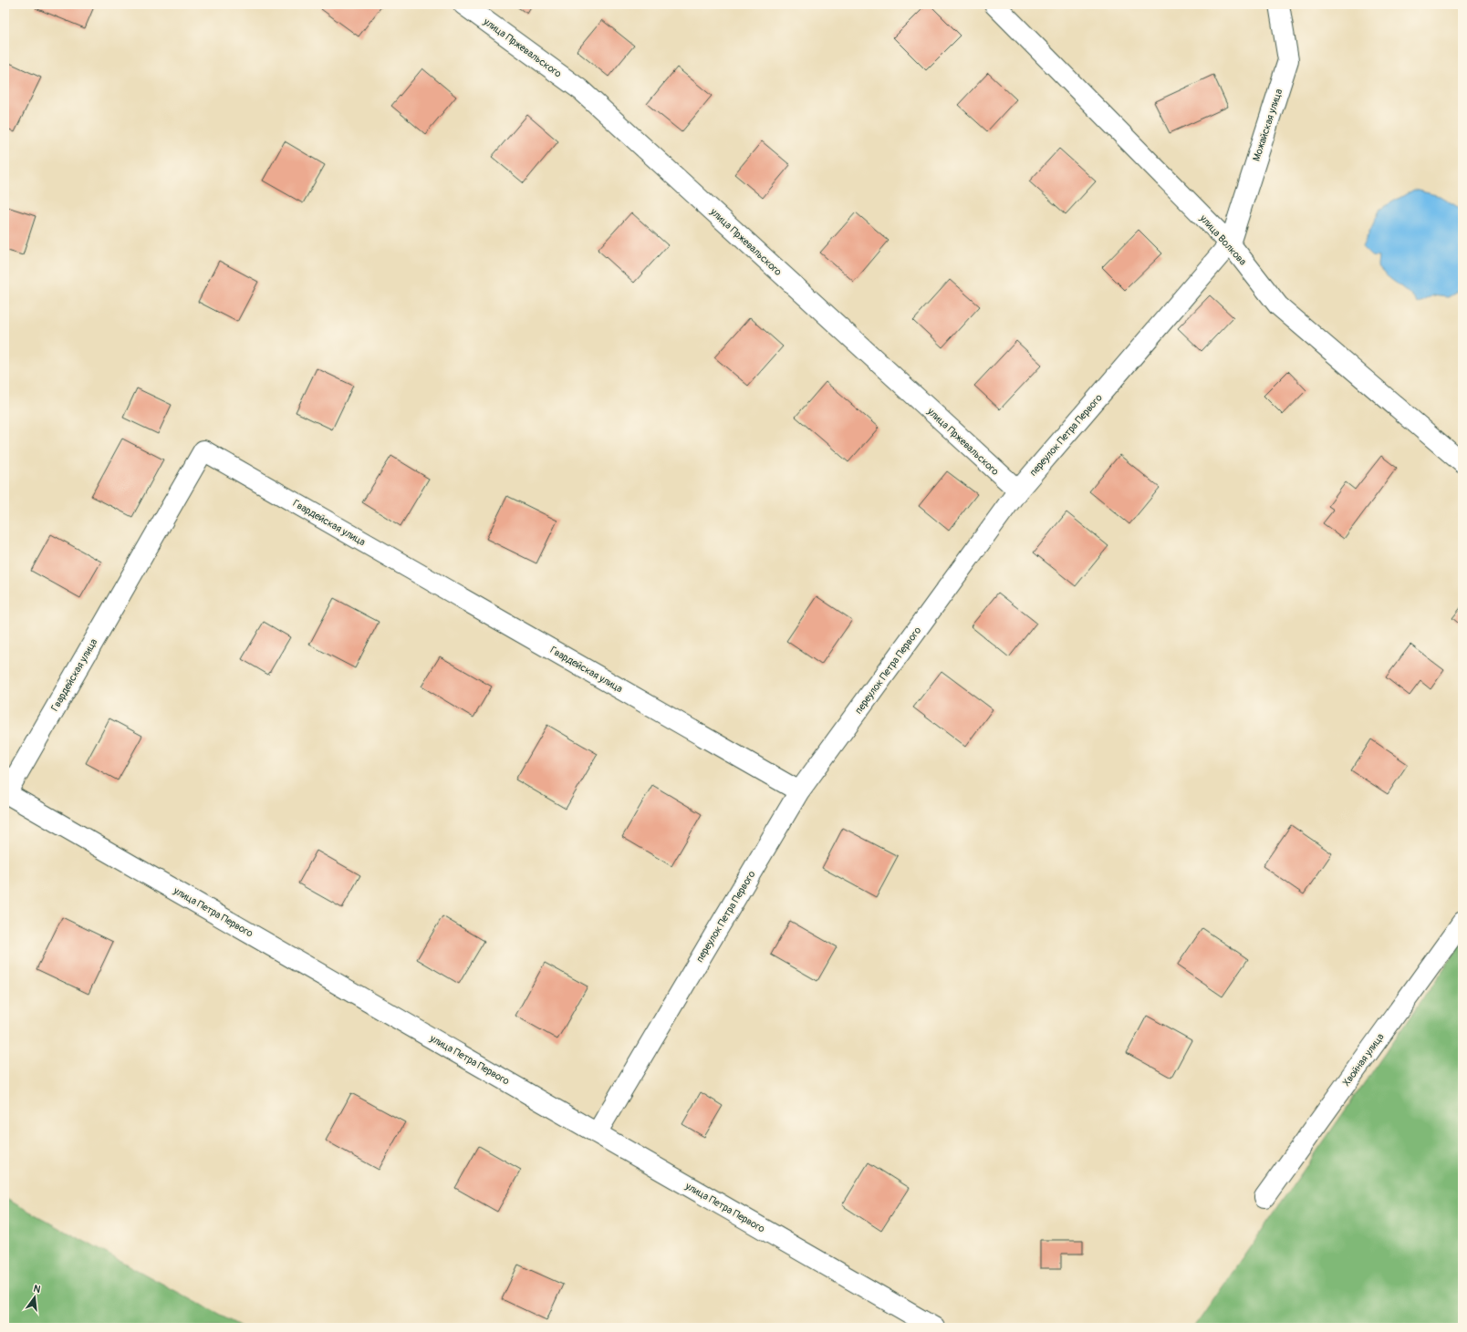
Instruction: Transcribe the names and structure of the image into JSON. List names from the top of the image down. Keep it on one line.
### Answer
{"streets":{"street":["улица Пржевальского","Можайская улица","улица Волкова","переулок Петра Первого","Гвардейская улица","улица Петра Первого","Хвойная улица"]},"crossings":[["улица Пржевальского","переулок Петра Первого"],["Можайская улица","улица Волкова"],["Можайская улица","переулок Петра Первого"],["улица Волкова","переулок Петра Первого"],["переулок Петра Первого","Гвардейская улица"],["переулок Петра Первого","улица Петра Первого"],["Гвардейская улица","улица Петра Первого"]],"north":"top"}
